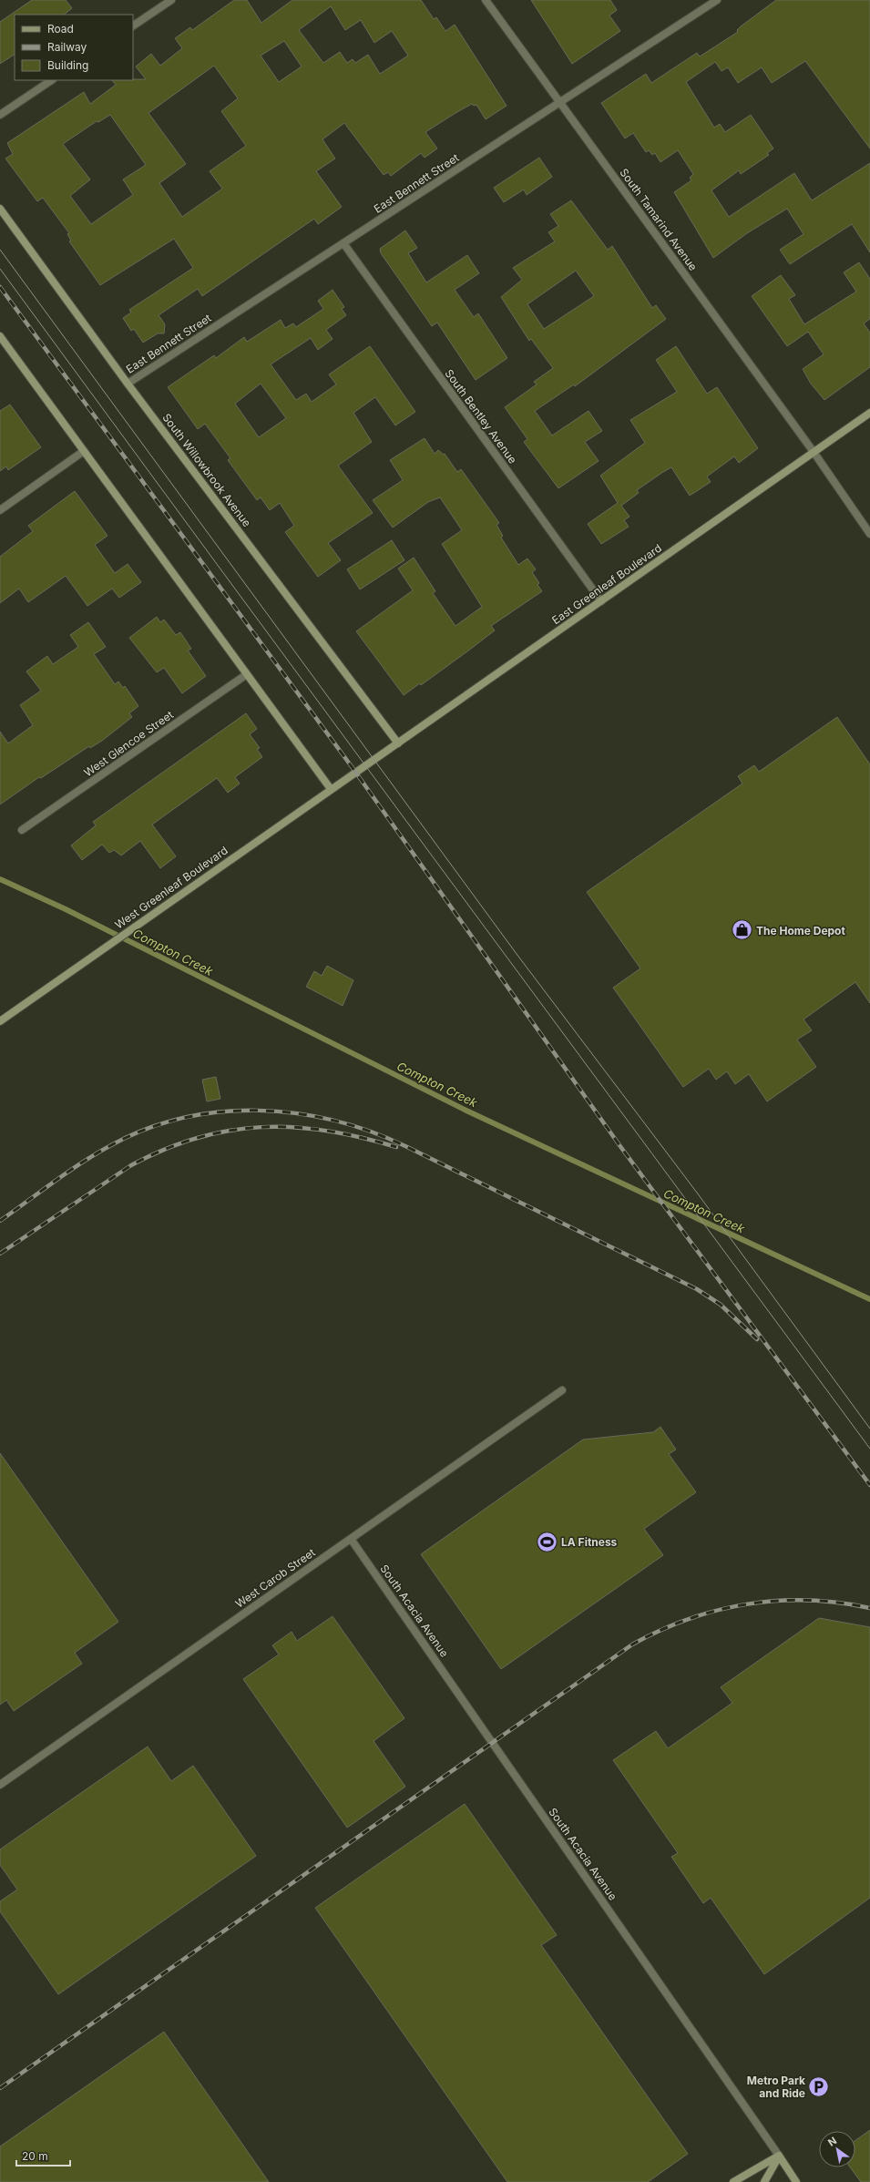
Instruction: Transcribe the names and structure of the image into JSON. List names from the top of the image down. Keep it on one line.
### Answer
{"streets":{"street":["East Bennett Street","South Tamarind Avenue","South Bentley Avenue","South Willowbrook Avenue","East Greenleaf Boulevard","West Glencoe Street","West Greenleaf Boulevard","West Carob Street","South Acacia Avenue"]},"crossings":[["East Bennett Street","South Tamarind Avenue"],["East Bennett Street","South Bentley Avenue"],["East Bennett Street","South Willowbrook Avenue"],["South Tamarind Avenue","East Greenleaf Boulevard"],["South Bentley Avenue","East Greenleaf Boulevard"],["South Willowbrook Avenue","East Greenleaf Boulevard"],["East Greenleaf Boulevard","West Greenleaf Boulevard"],["West Carob Street","South Acacia Avenue"]],"water":["Compton Creek"],"places":{"shop":["The Home Depot"],"sports":["LA Fitness"],"parking":["Metro Park and Ride"]},"legend":["Road","Railway","Building"],"scale_bar":"20 m","north":"top left"}
